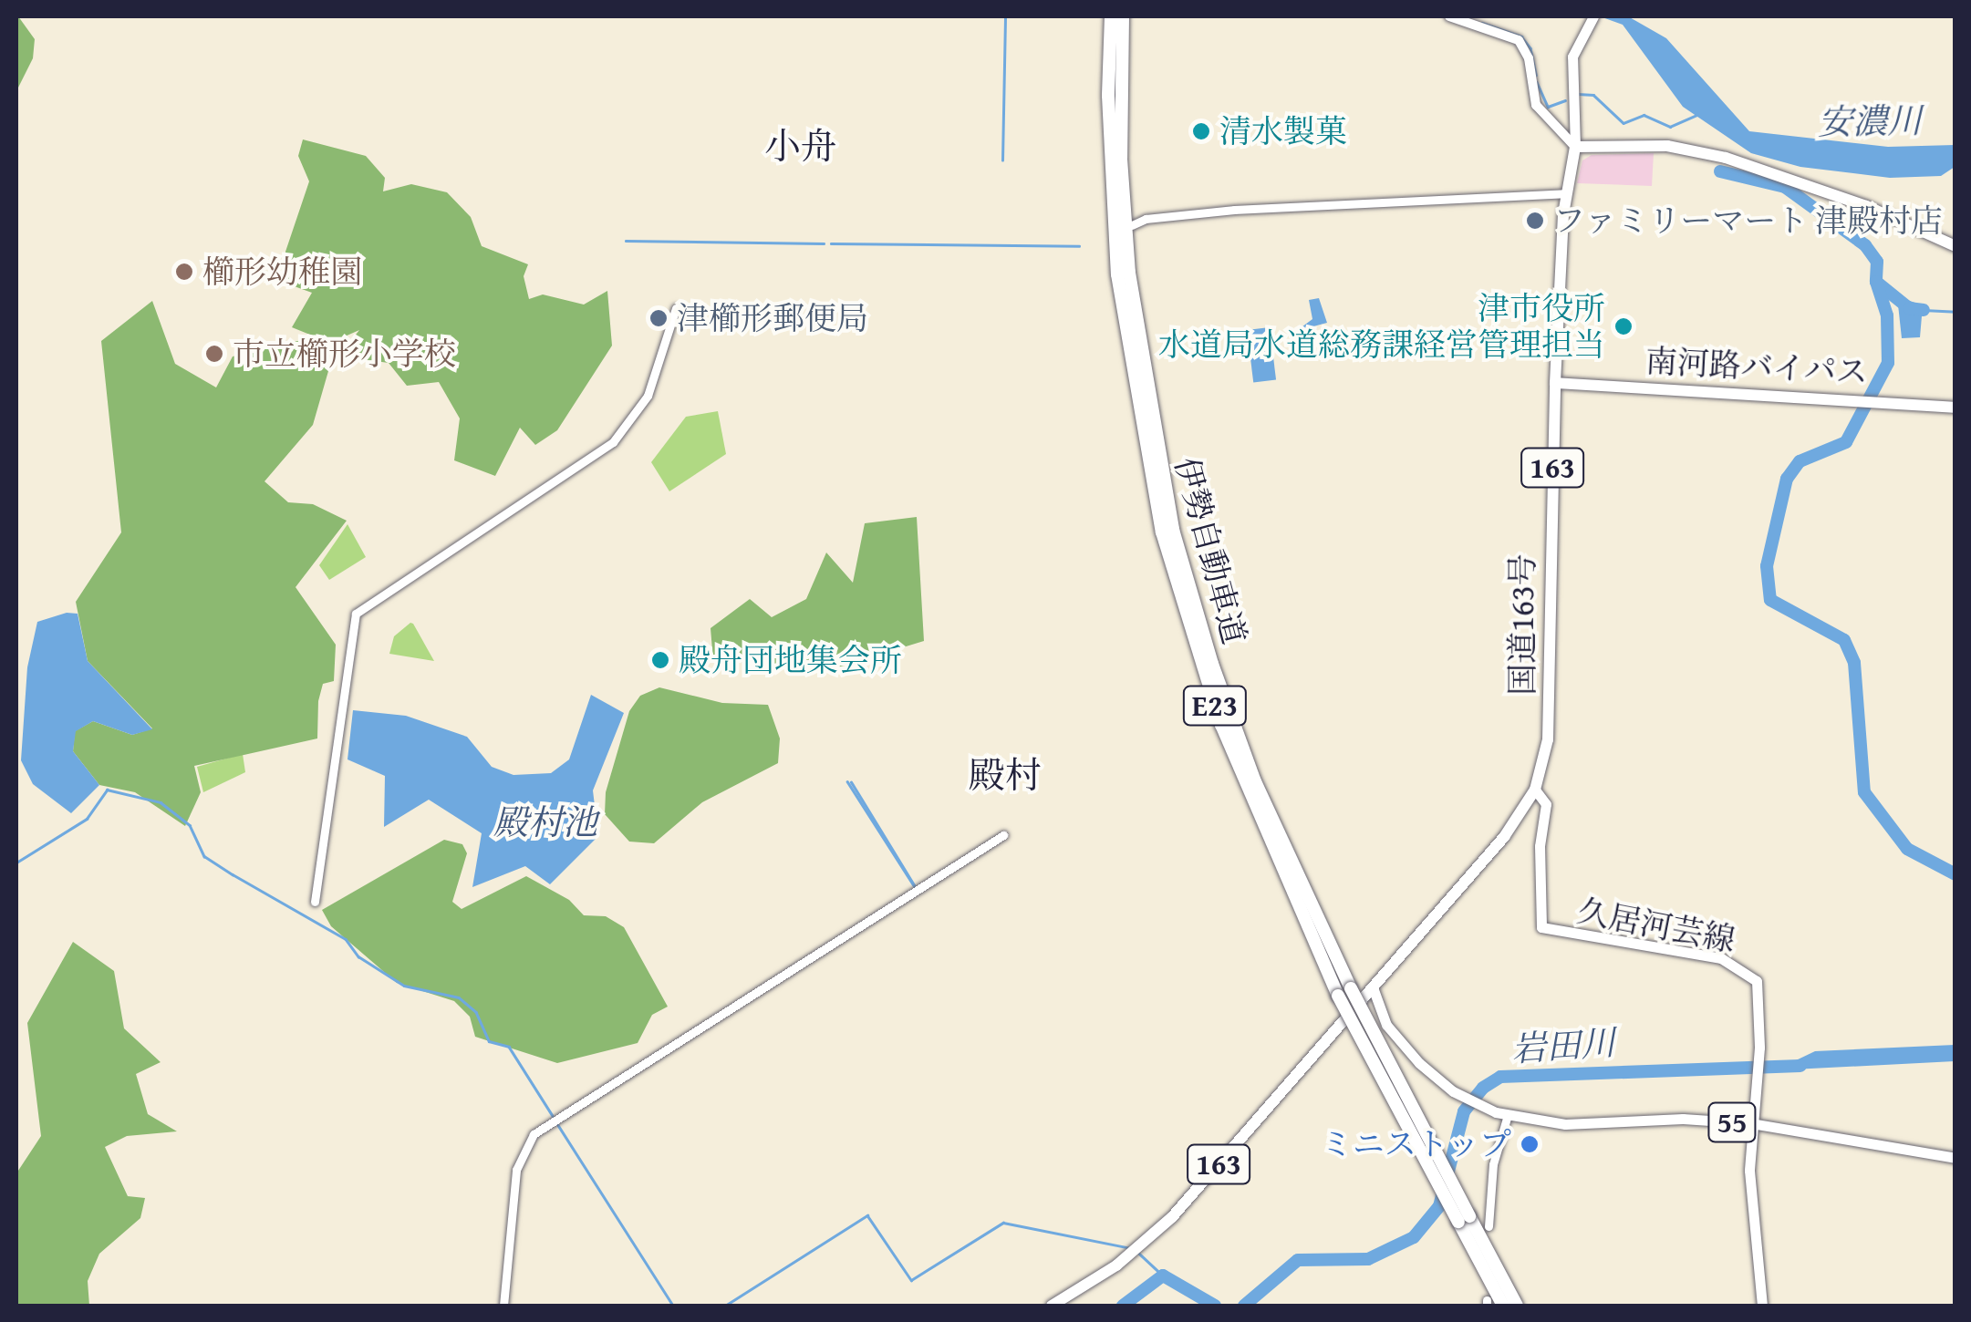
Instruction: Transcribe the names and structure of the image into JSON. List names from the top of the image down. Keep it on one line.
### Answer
{"streets":{"highway":["南河路バイパス","163","伊勢自動車道","国道163号","E23"],"main road":["久居河芸線","55"]},"crossings":[["南河路バイパス","国道163号"],["国道163号","久居河芸線"],["国道163号","55"],["久居河芸線","55"]],"districts":["小舟","殿村"],"water":["安濃川","殿村池","岩田川"],"places":["清水製菓","ファミリーマート 津殿村店","櫛形幼稚園","津櫛形郵便局","津市役所 水道局水道総務課経営管理担当","市立櫛形小学校","殿舟団地集会所","ミニストップ"]}
